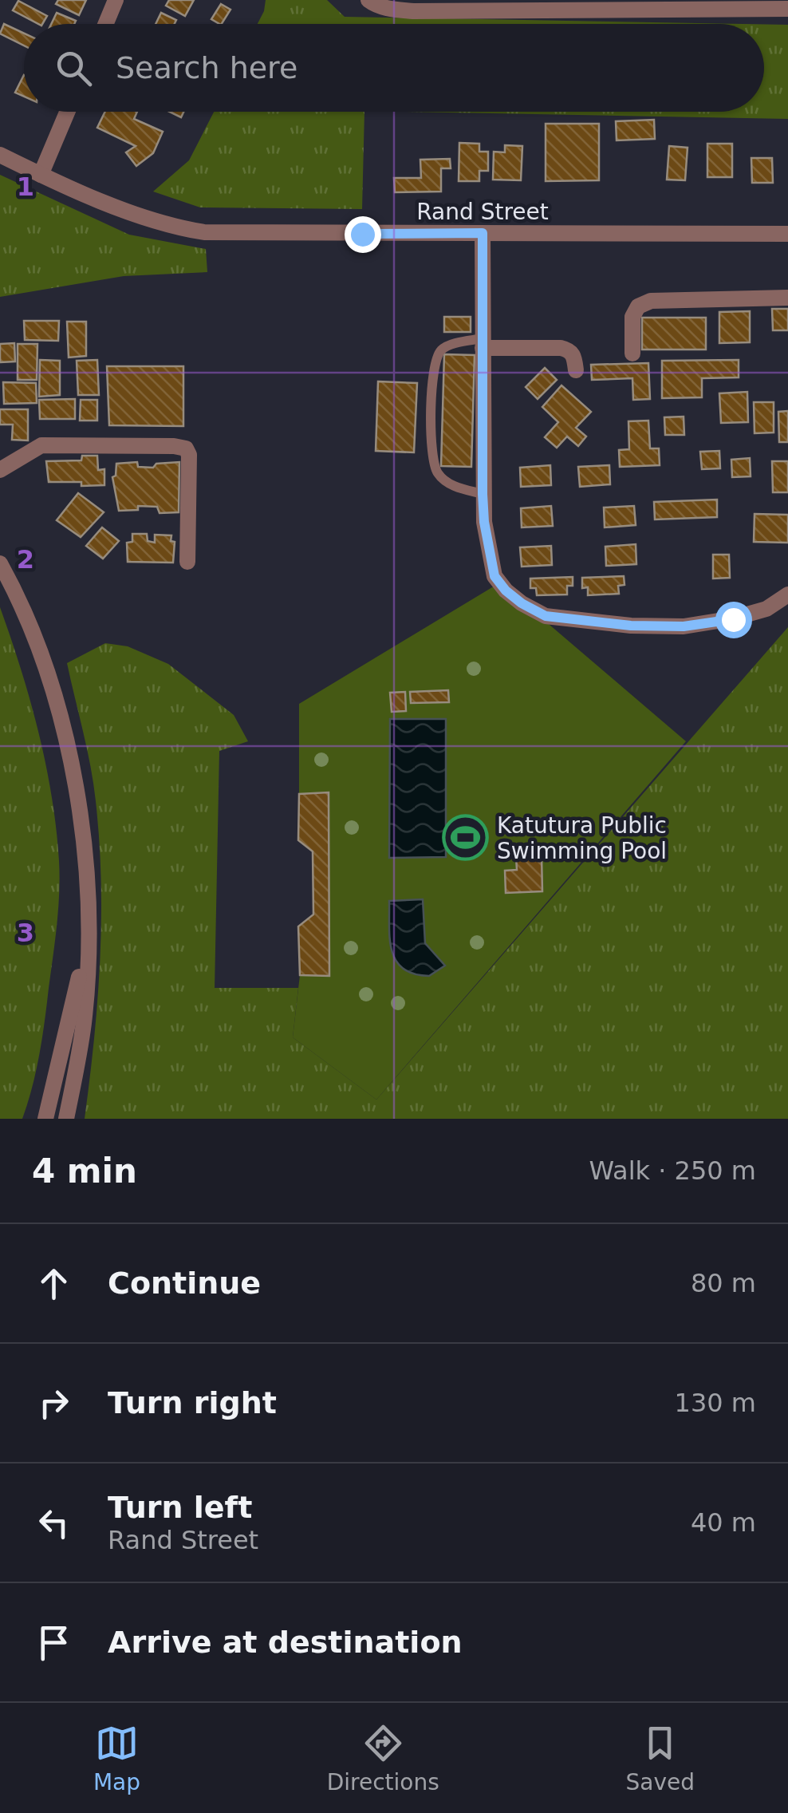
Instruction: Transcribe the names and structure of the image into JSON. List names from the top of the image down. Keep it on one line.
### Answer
{"streets":{"street":["Rand Street"]},"places":{"sports":["Katutura Public Swimming Pool"]},"page":{"search":"Search here","heading":["4 min","Walk · 250 m"],"list":[["Continue","80 m"],["Turn right","130 m"],["Turn left","Rand Street","40 m"],"Arrive at destination"],"nav":["Map","Directions","Saved"]},"grid":{"rows":["1","2","3"]}}
